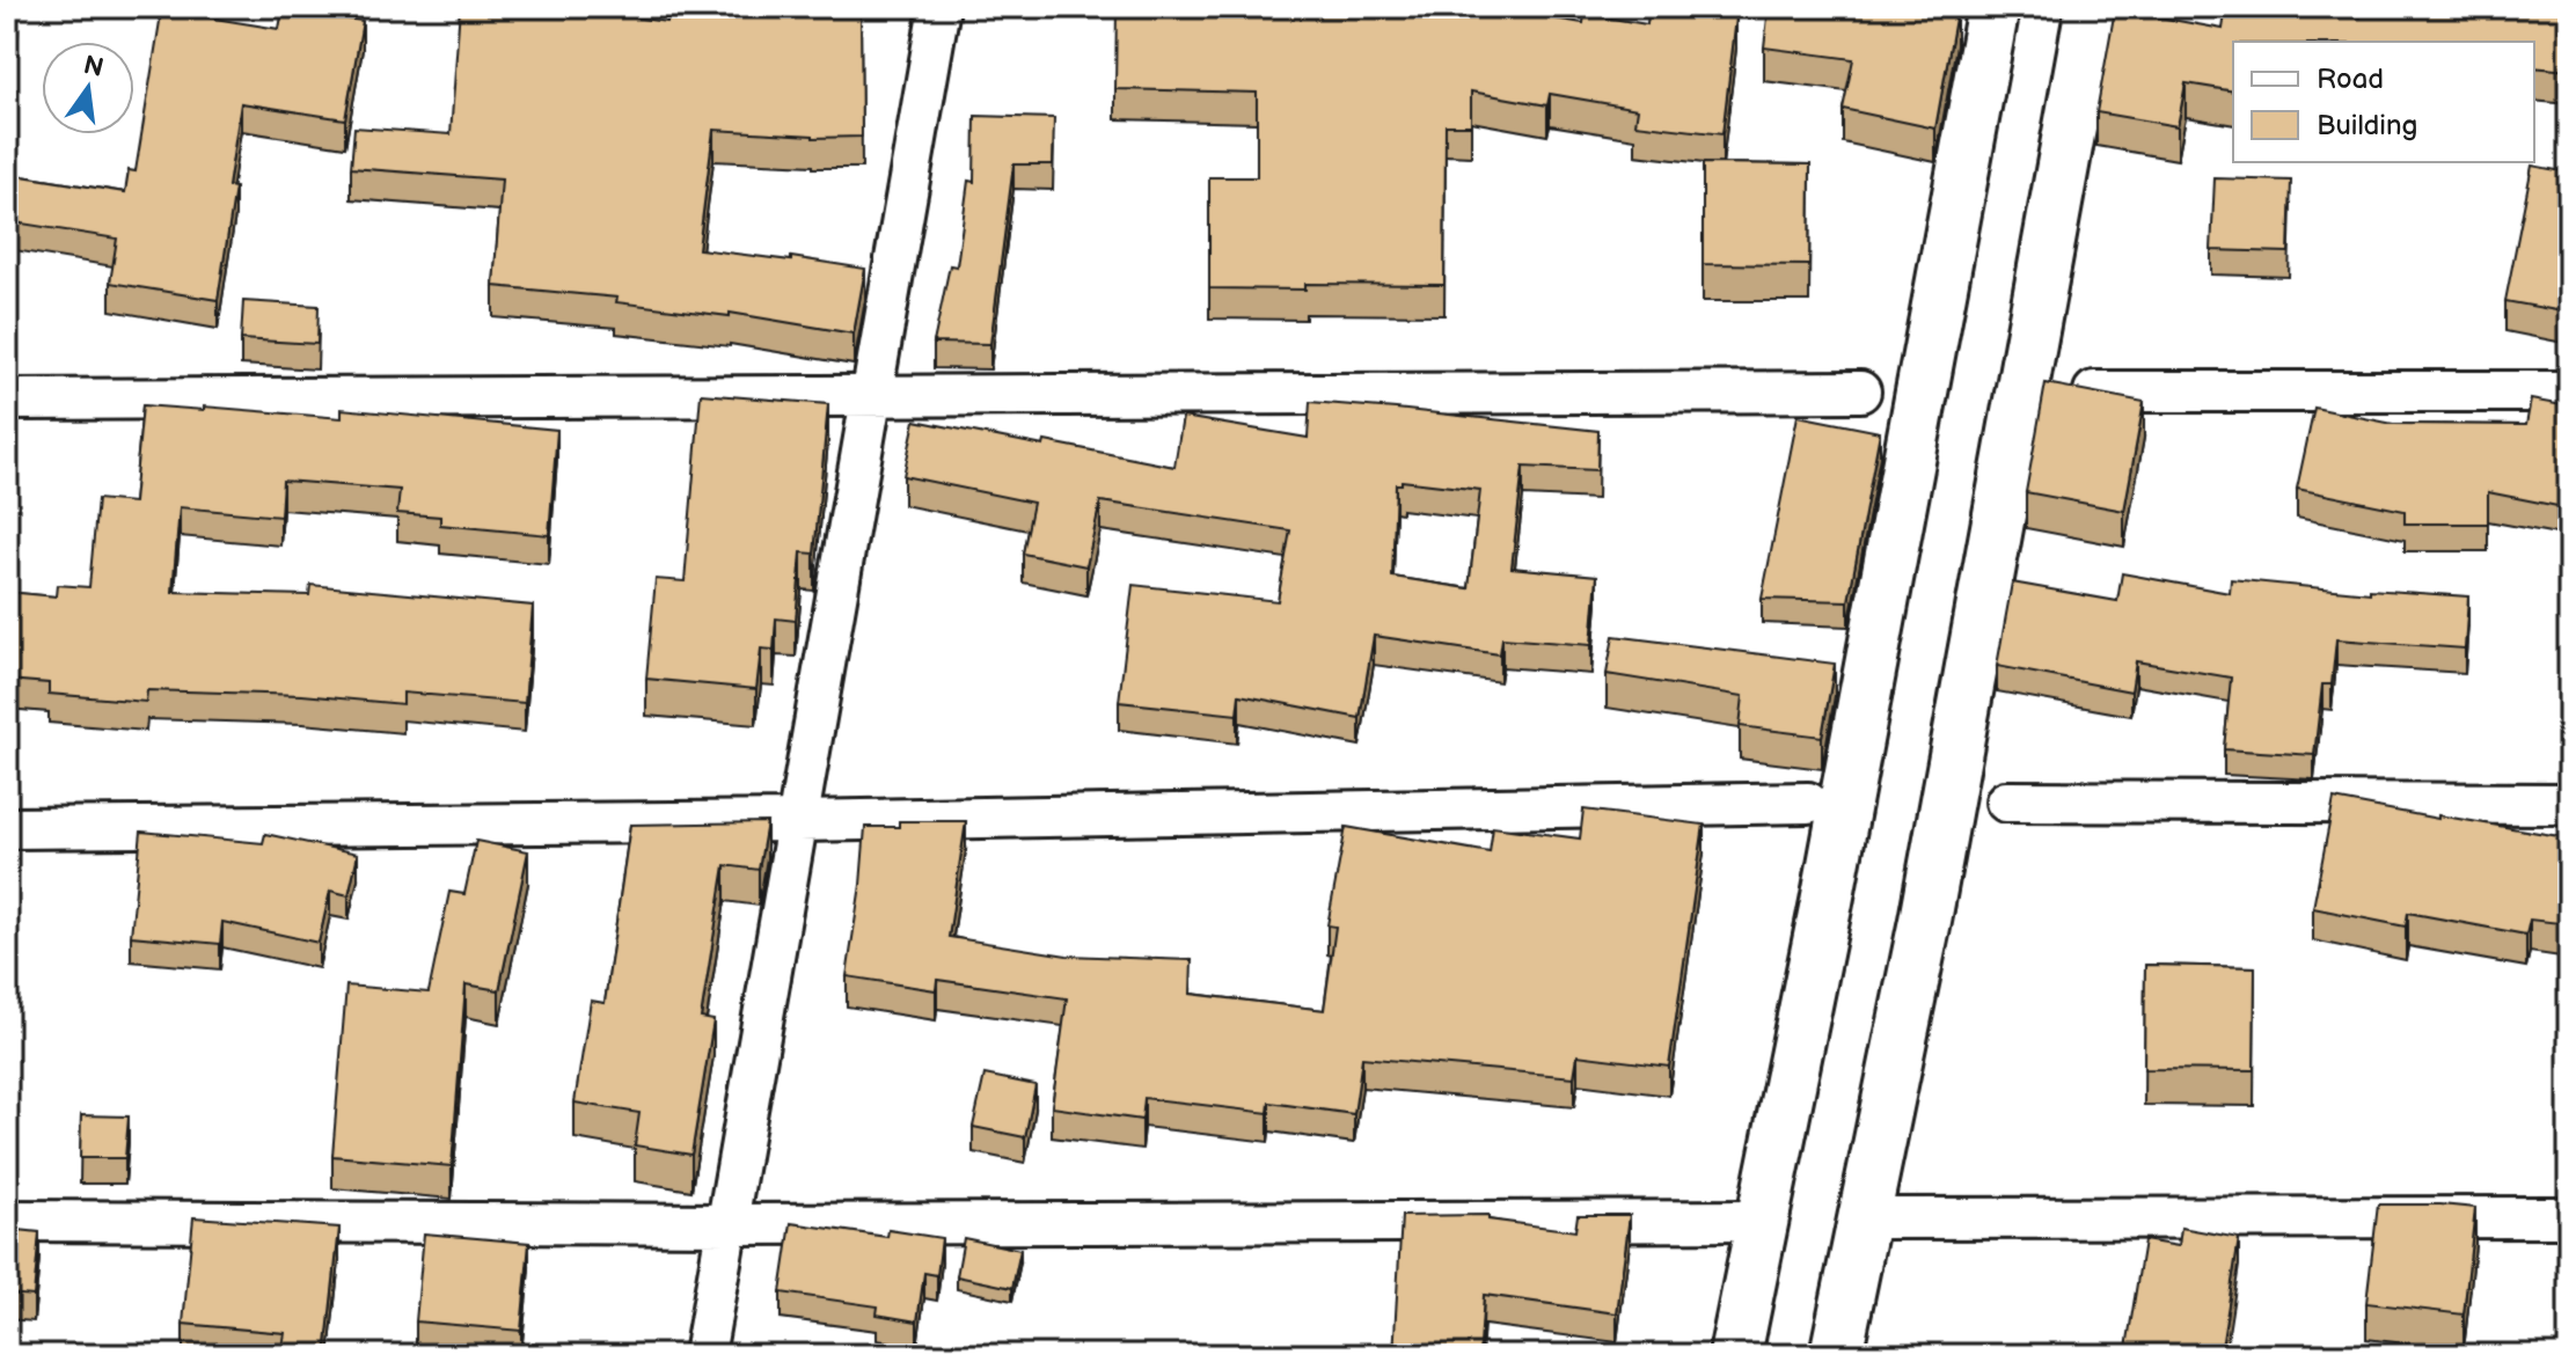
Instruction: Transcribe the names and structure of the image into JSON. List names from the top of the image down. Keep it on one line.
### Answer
{"legend":["Road","Building"],"north":"top"}
